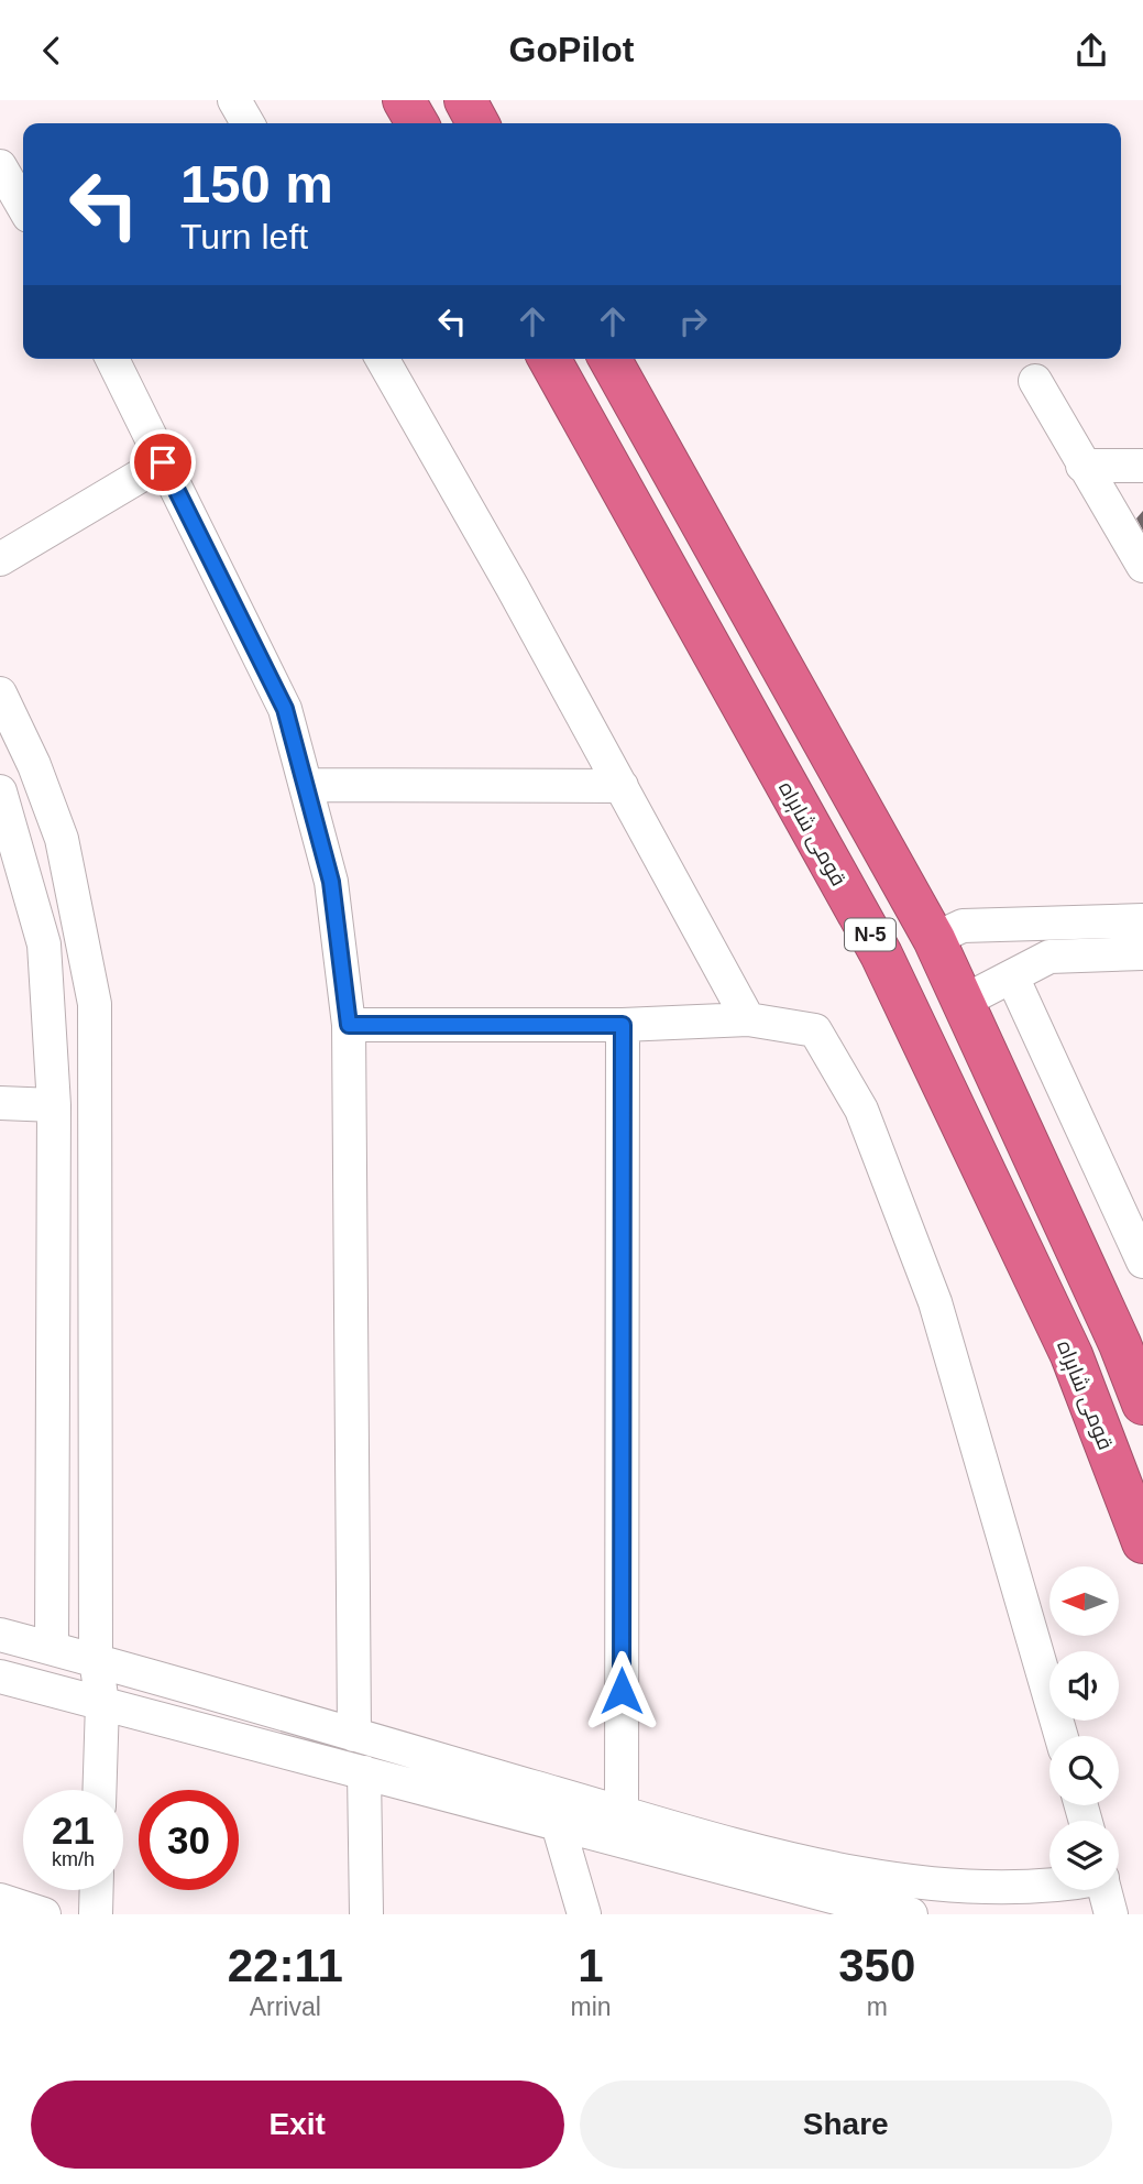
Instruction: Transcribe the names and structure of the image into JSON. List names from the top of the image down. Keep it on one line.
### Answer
{"streets":{"highway":["قومی شاہراہ","N-5"]},"north":"left","page":{"header":"GoPilot","turn":["150 m","Turn left"],"speed":"21 km/h","limit":"30","eta":["22:11","Arrival","1","min","350","m"],"buttons":["Exit","Share"]}}
